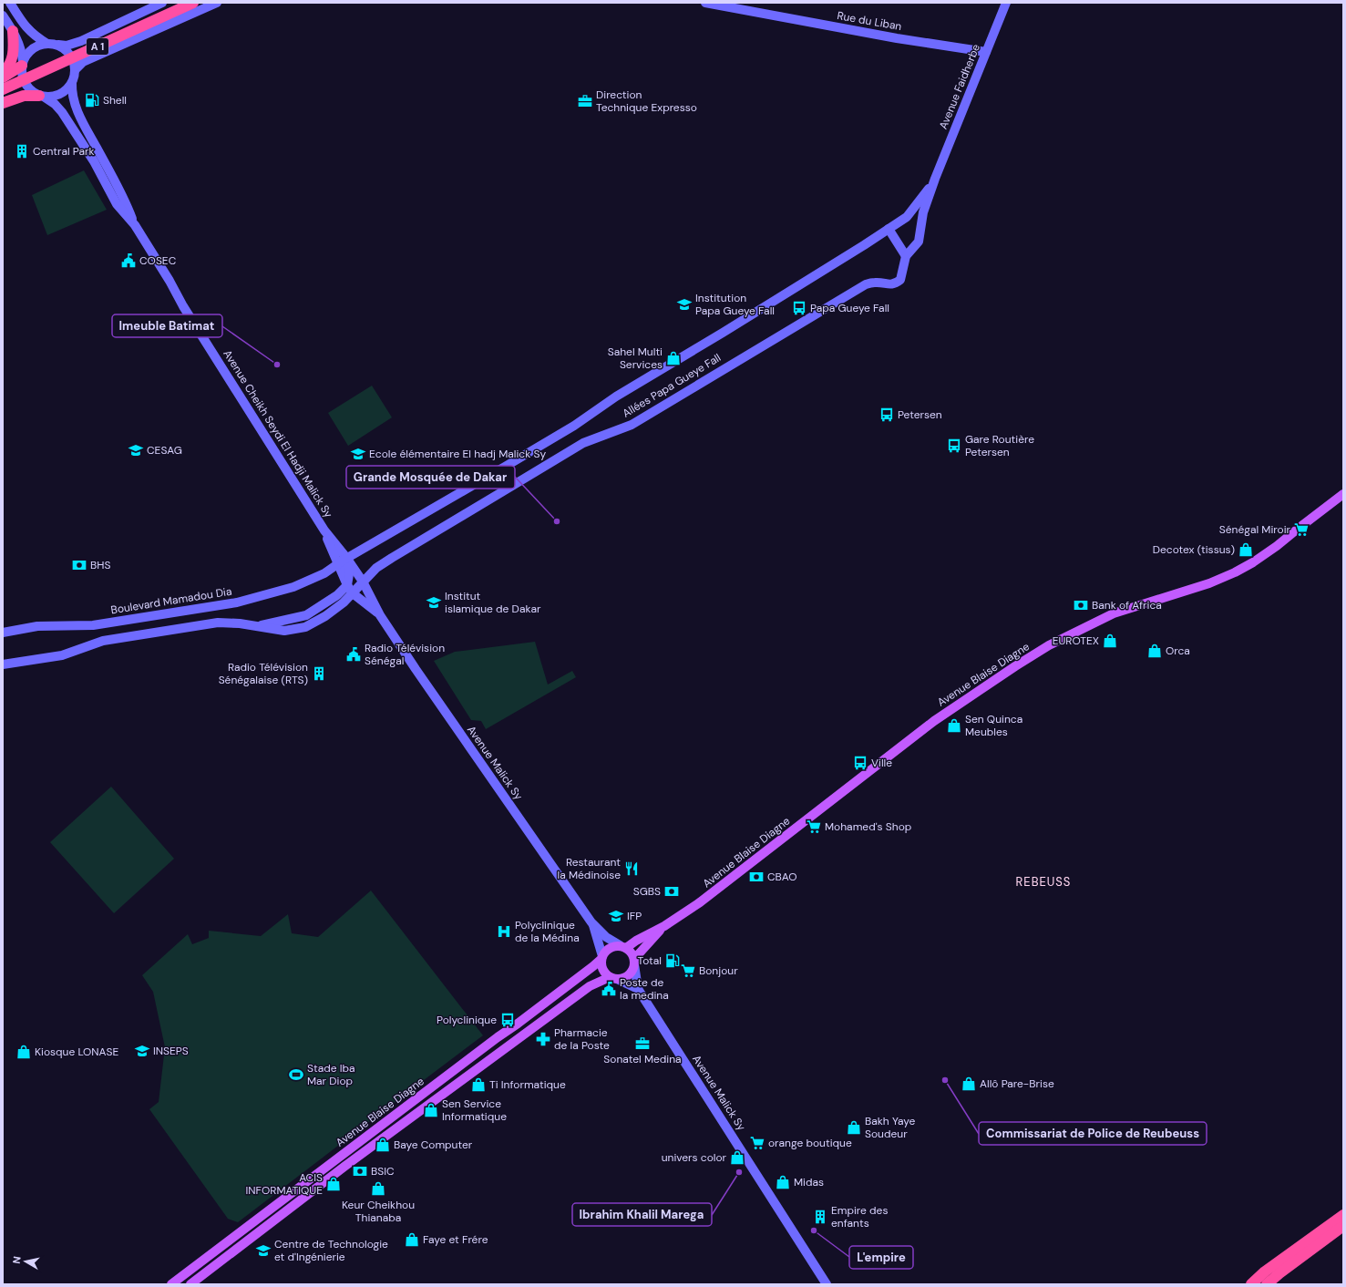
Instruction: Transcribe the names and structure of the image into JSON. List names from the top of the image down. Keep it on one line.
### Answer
{"streets":{"highway":["A 1"],"main road":["Avenue Blaise Diagne"],"street":["Rue du Liban","Avenue Faidherbe","Allées Papa Gueye Fall","Avenue Cheikh Seydi El Hadji Malick Sy","Boulevard Mamadou Dia","Avenue Malick Sy"]},"crossings":[["Rue du Liban","Avenue Faidherbe"],["Avenue Faidherbe","Allées Papa Gueye Fall"],["Allées Papa Gueye Fall","Avenue Cheikh Seydi El Hadji Malick Sy"],["Allées Papa Gueye Fall","Boulevard Mamadou Dia"],["Allées Papa Gueye Fall","Avenue Malick Sy"],["Avenue Cheikh Seydi El Hadji Malick Sy","Avenue Malick Sy"],["Boulevard Mamadou Dia","Avenue Malick Sy"],["Avenue Blaise Diagne","Avenue Malick Sy"]],"districts":["REBEUSS"],"places":{"fuel station":["Shell","Total"],"office":["Direction Technique Expresso","Sonatel Medina"],"building":["Central Park","Radio Télévision Sénégalaise (RTS)","Empire des enfants"],"public building":["COSEC","Radio Télévision Sénégal","Poste de la medina"],"school or university":["Institution Papa Gueye Fall","CESAG","Ecole élémentaire El hadj Malick Sy","Institut islamique de Dakar","IFP","INSEPS","Centre de Technologie et d'Ingénierie"],"bus stop":["Papa Gueye Fall","Petersen","Gare Routière Petersen","Ville","Polyclinique"],"shop":["Sahel Multi Services","Decotex (tissus)","EUROTEX","Orca","Sen Quinca Meubles","Kiosque LONASE","Allô Pare-Brise","Ti Informatique","Sen Service Informatique","Bakh Yaye Soudeur","Baye Computer","univers color","Midas","ACIS INFORMATIQUE","Keur Cheikhou Thianaba","Faye et Frére"],"other":["Imeuble Batimat","Grande Mosquée de Dakar","Commissariat de Police de Reubeuss","Ibrahim Khalil Marega","L'empire"],"supermarket":["Sénégal Miroir","Mohamed's Shop","Bonjour","orange boutique"],"bank":["BHS","Bank of Africa","CBAO","SGBS","BSIC"],"restaurant":["Restaurant la Médinoise"],"hospital":["Polyclinique de la Médina"],"pharmacy":["Pharmacie de la Poste"],"sports":["Stade Iba Mar Diop"]},"north":"left"}
